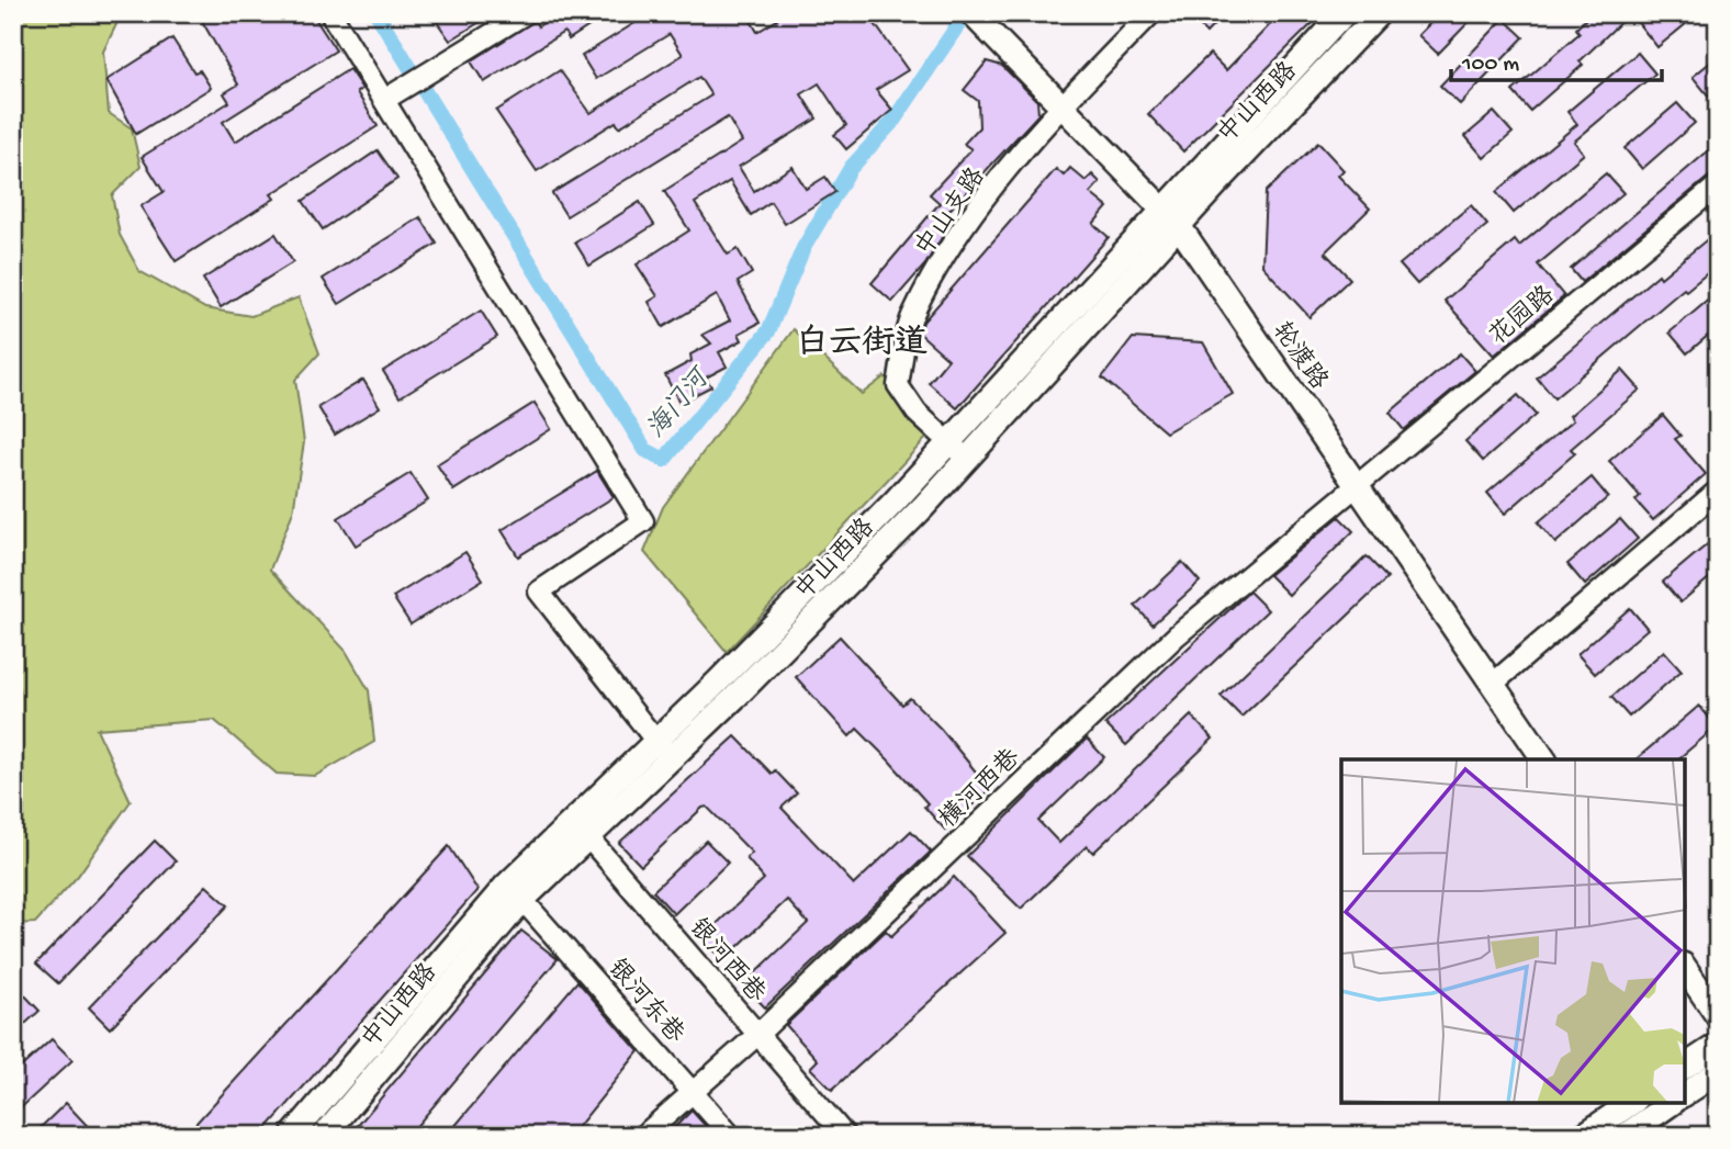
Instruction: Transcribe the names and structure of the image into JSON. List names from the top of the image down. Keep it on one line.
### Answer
{"streets":{"main road":["中山西路","轮渡路"],"street":["中山支路","花园路","横河西巷","银河西巷","银河东巷"]},"crossings":[["中山西路","中山支路"],["中山西路","轮渡路"],["中山西路","银河西巷"],["中山西路","银河东巷"],["中山支路","轮渡路"],["花园路","轮渡路"],["花园路","横河西巷"],["轮渡路","横河西巷"],["横河西巷","银河西巷"],["横河西巷","银河东巷"]],"districts":["白云街道"],"water":["海门河"],"scale_bar":"100 m"}
